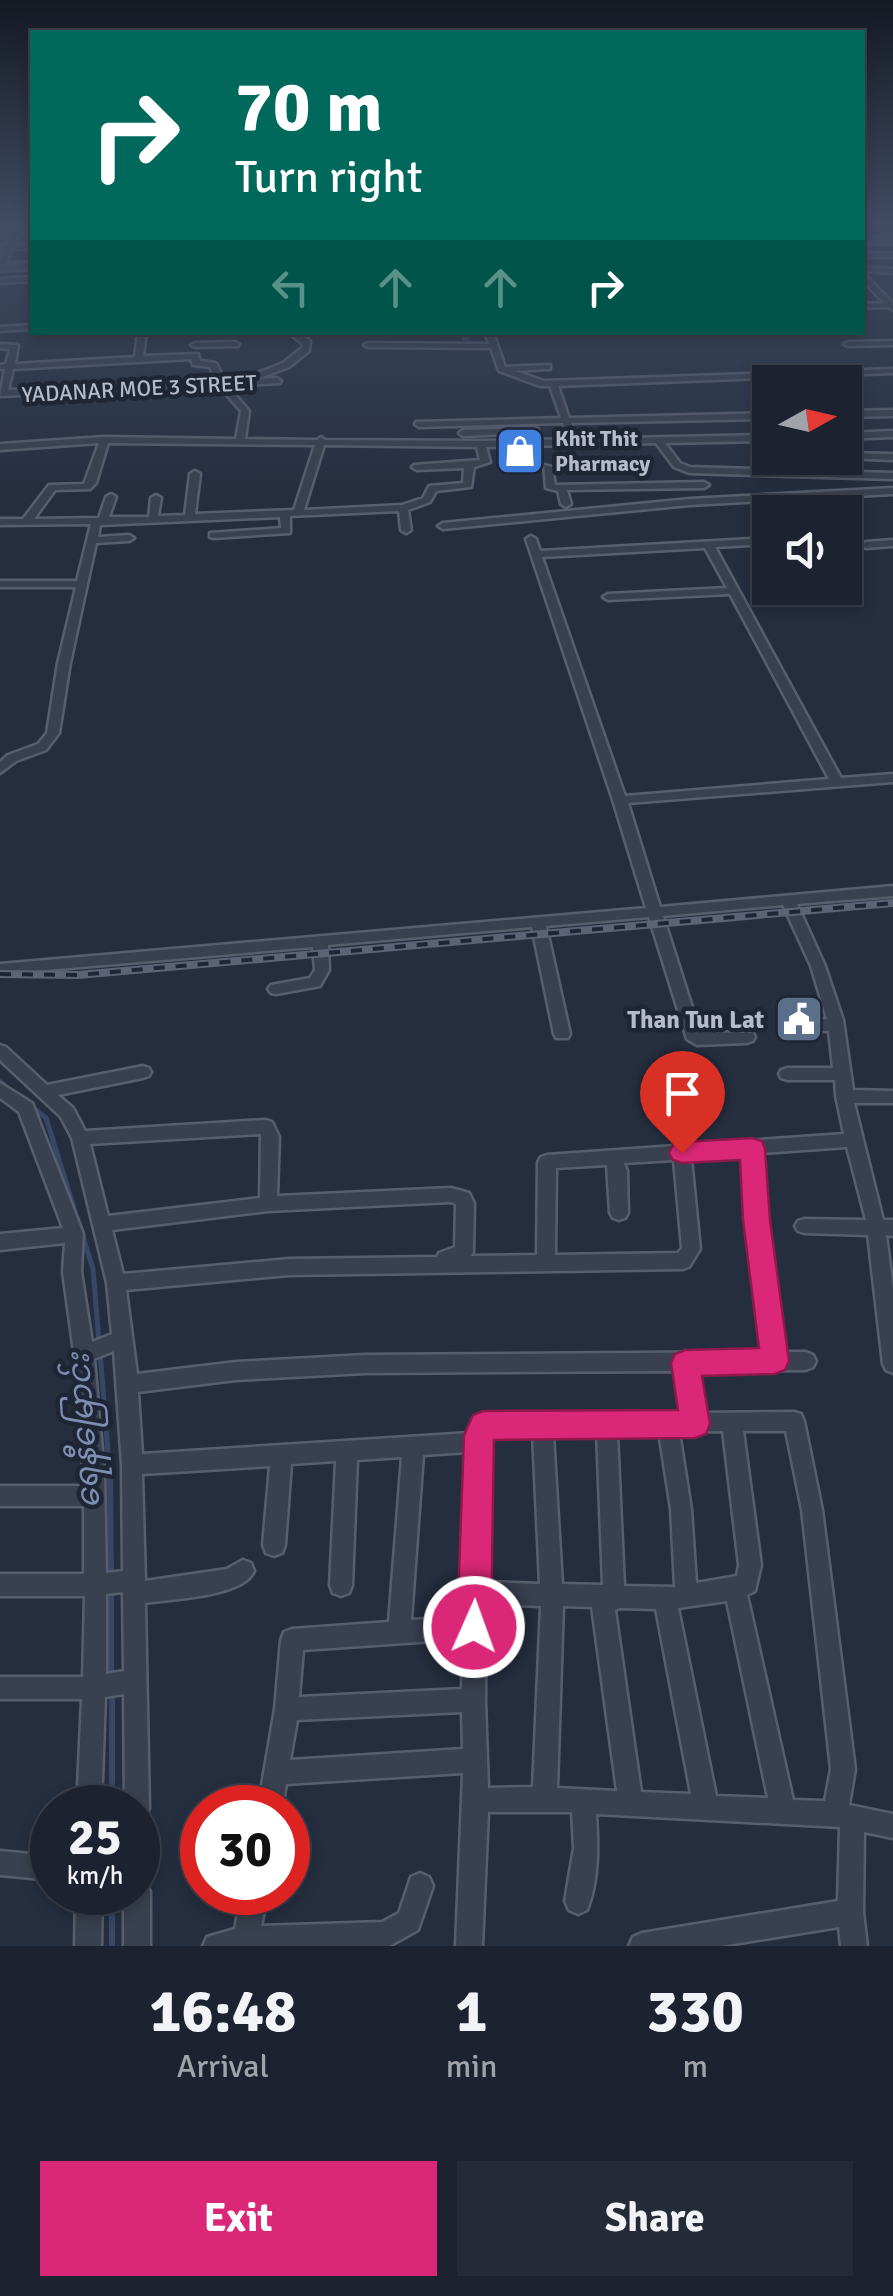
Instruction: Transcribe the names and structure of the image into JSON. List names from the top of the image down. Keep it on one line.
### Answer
{"streets":{"street":["YADANAR MOE 3 STREET"]},"water":["ရေနီမြောင်း"],"places":{"shop":["Khit Thit Pharmacy"],"public building":["Than Tun Lat"]},"north":"right","page":{"turn":["70 m","Turn right"],"speed":"25 km/h","limit":"30","eta":["16:48","Arrival","1","min","330","m"],"buttons":["Exit","Share"]}}
